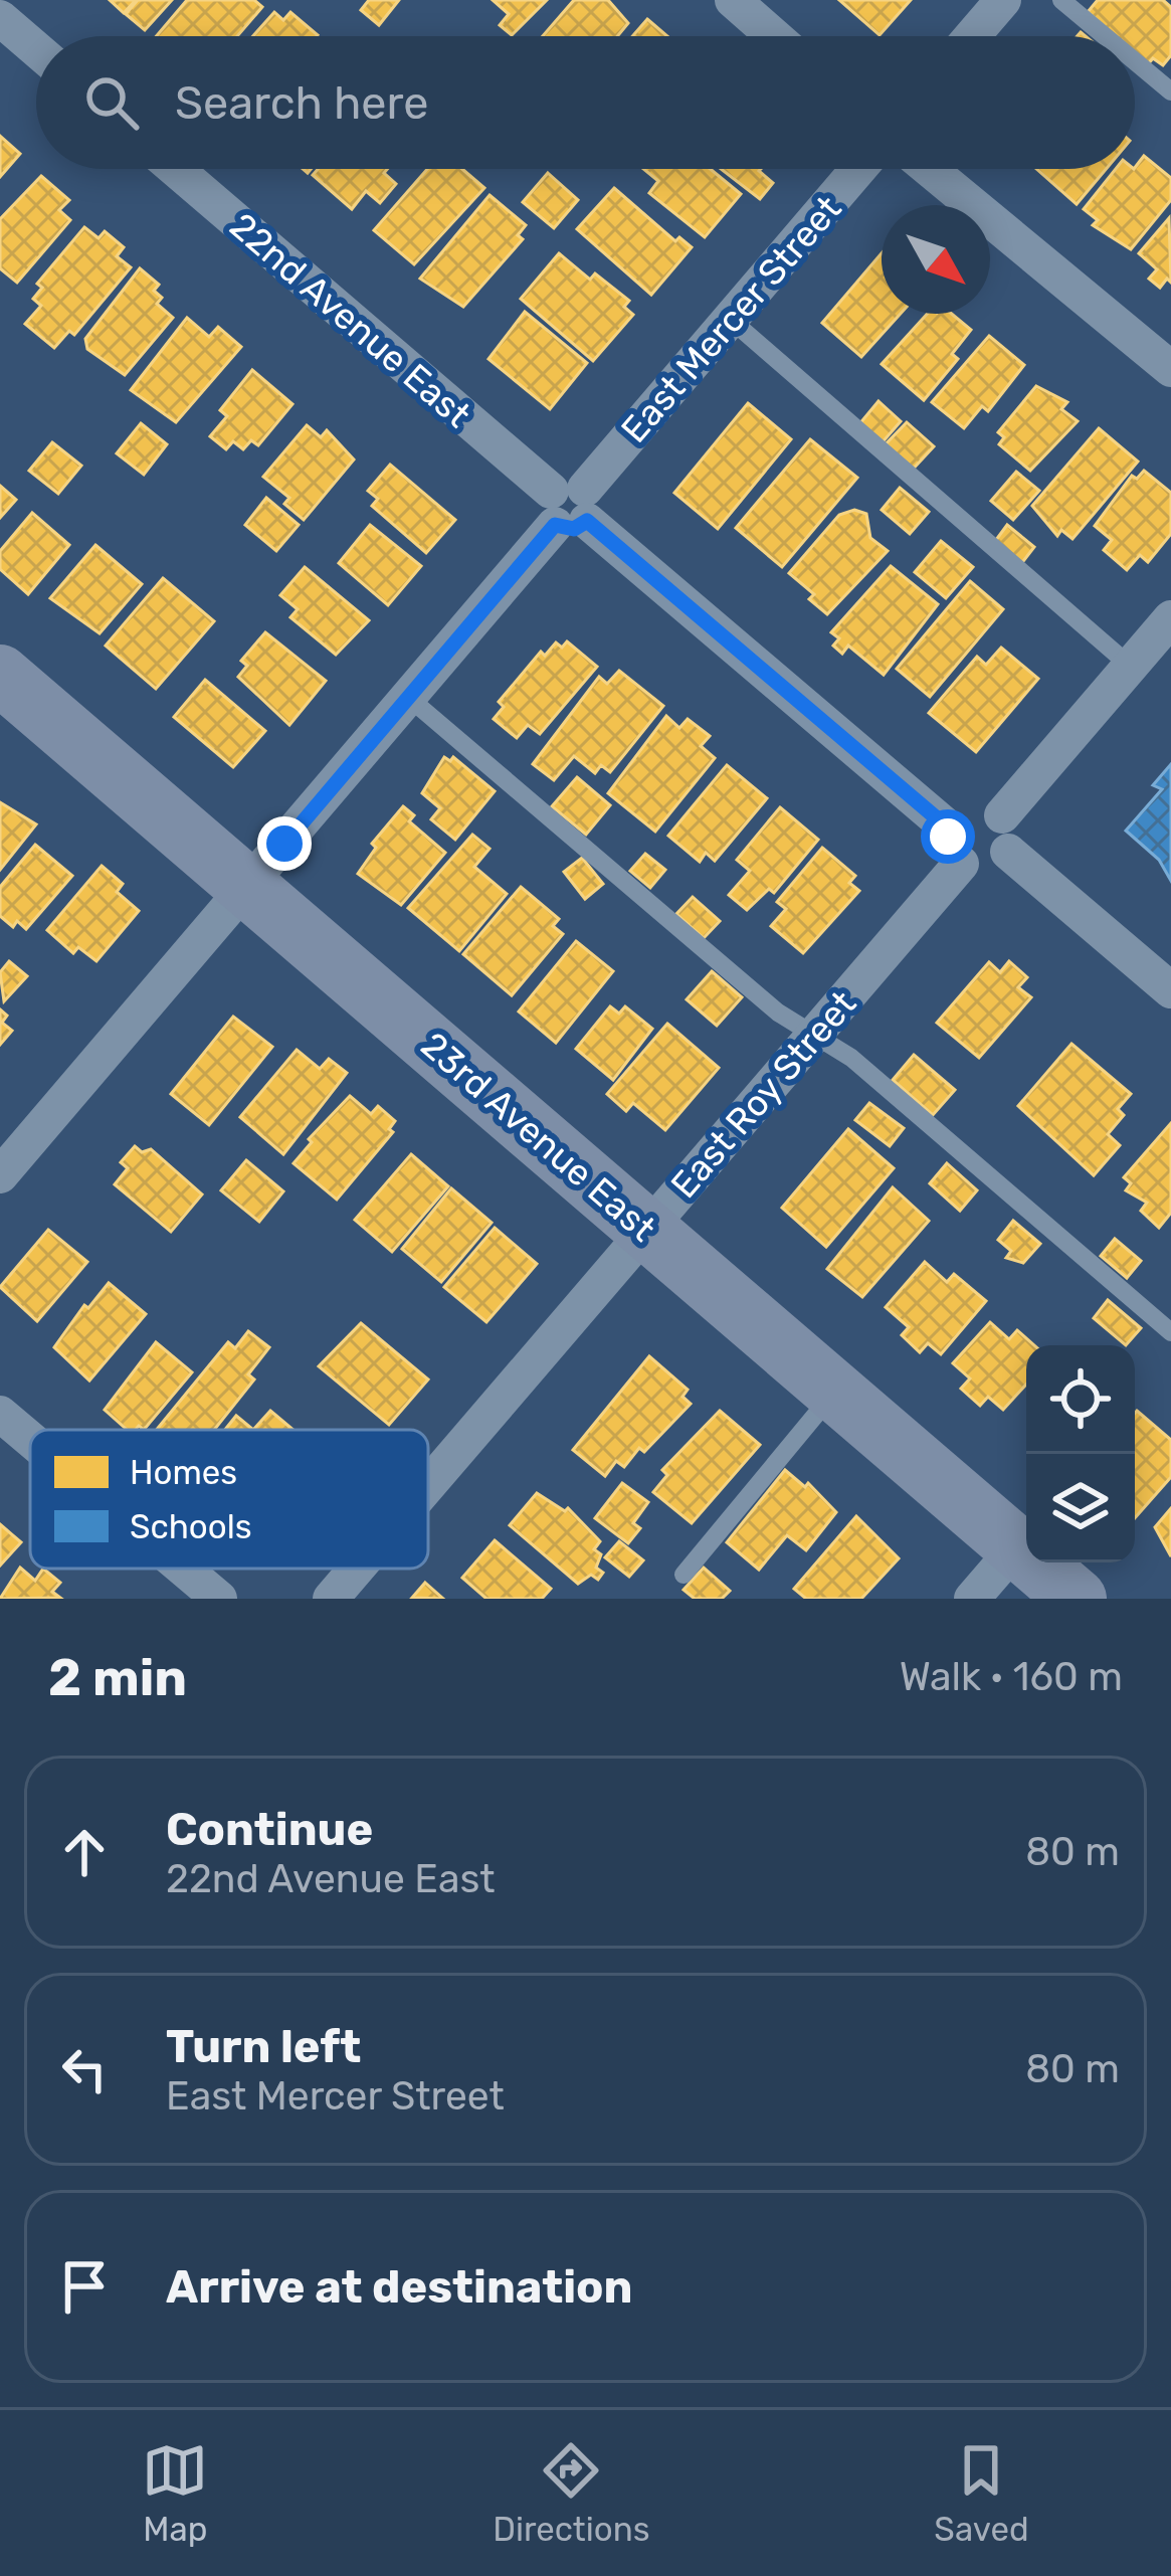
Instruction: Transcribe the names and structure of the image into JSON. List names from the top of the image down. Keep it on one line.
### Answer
{"streets":{"main road":["23rd Avenue East"],"street":["East Mercer Street","22nd Avenue East","East Roy Street"]},"crossings":[["East Mercer Street","22nd Avenue East"],["East Mercer Street","23rd Avenue East"],["22nd Avenue East","East Roy Street"],["East Roy Street","23rd Avenue East"]],"legend":["Homes","Schools"],"north":"bottom right","page":{"search":"Search here","heading":["2 min","Walk · 160 m"],"list":[["Continue","22nd Avenue East","80 m"],["Turn left","East Mercer Street","80 m"],"Arrive at destination"],"nav":["Map","Directions","Saved"]}}
